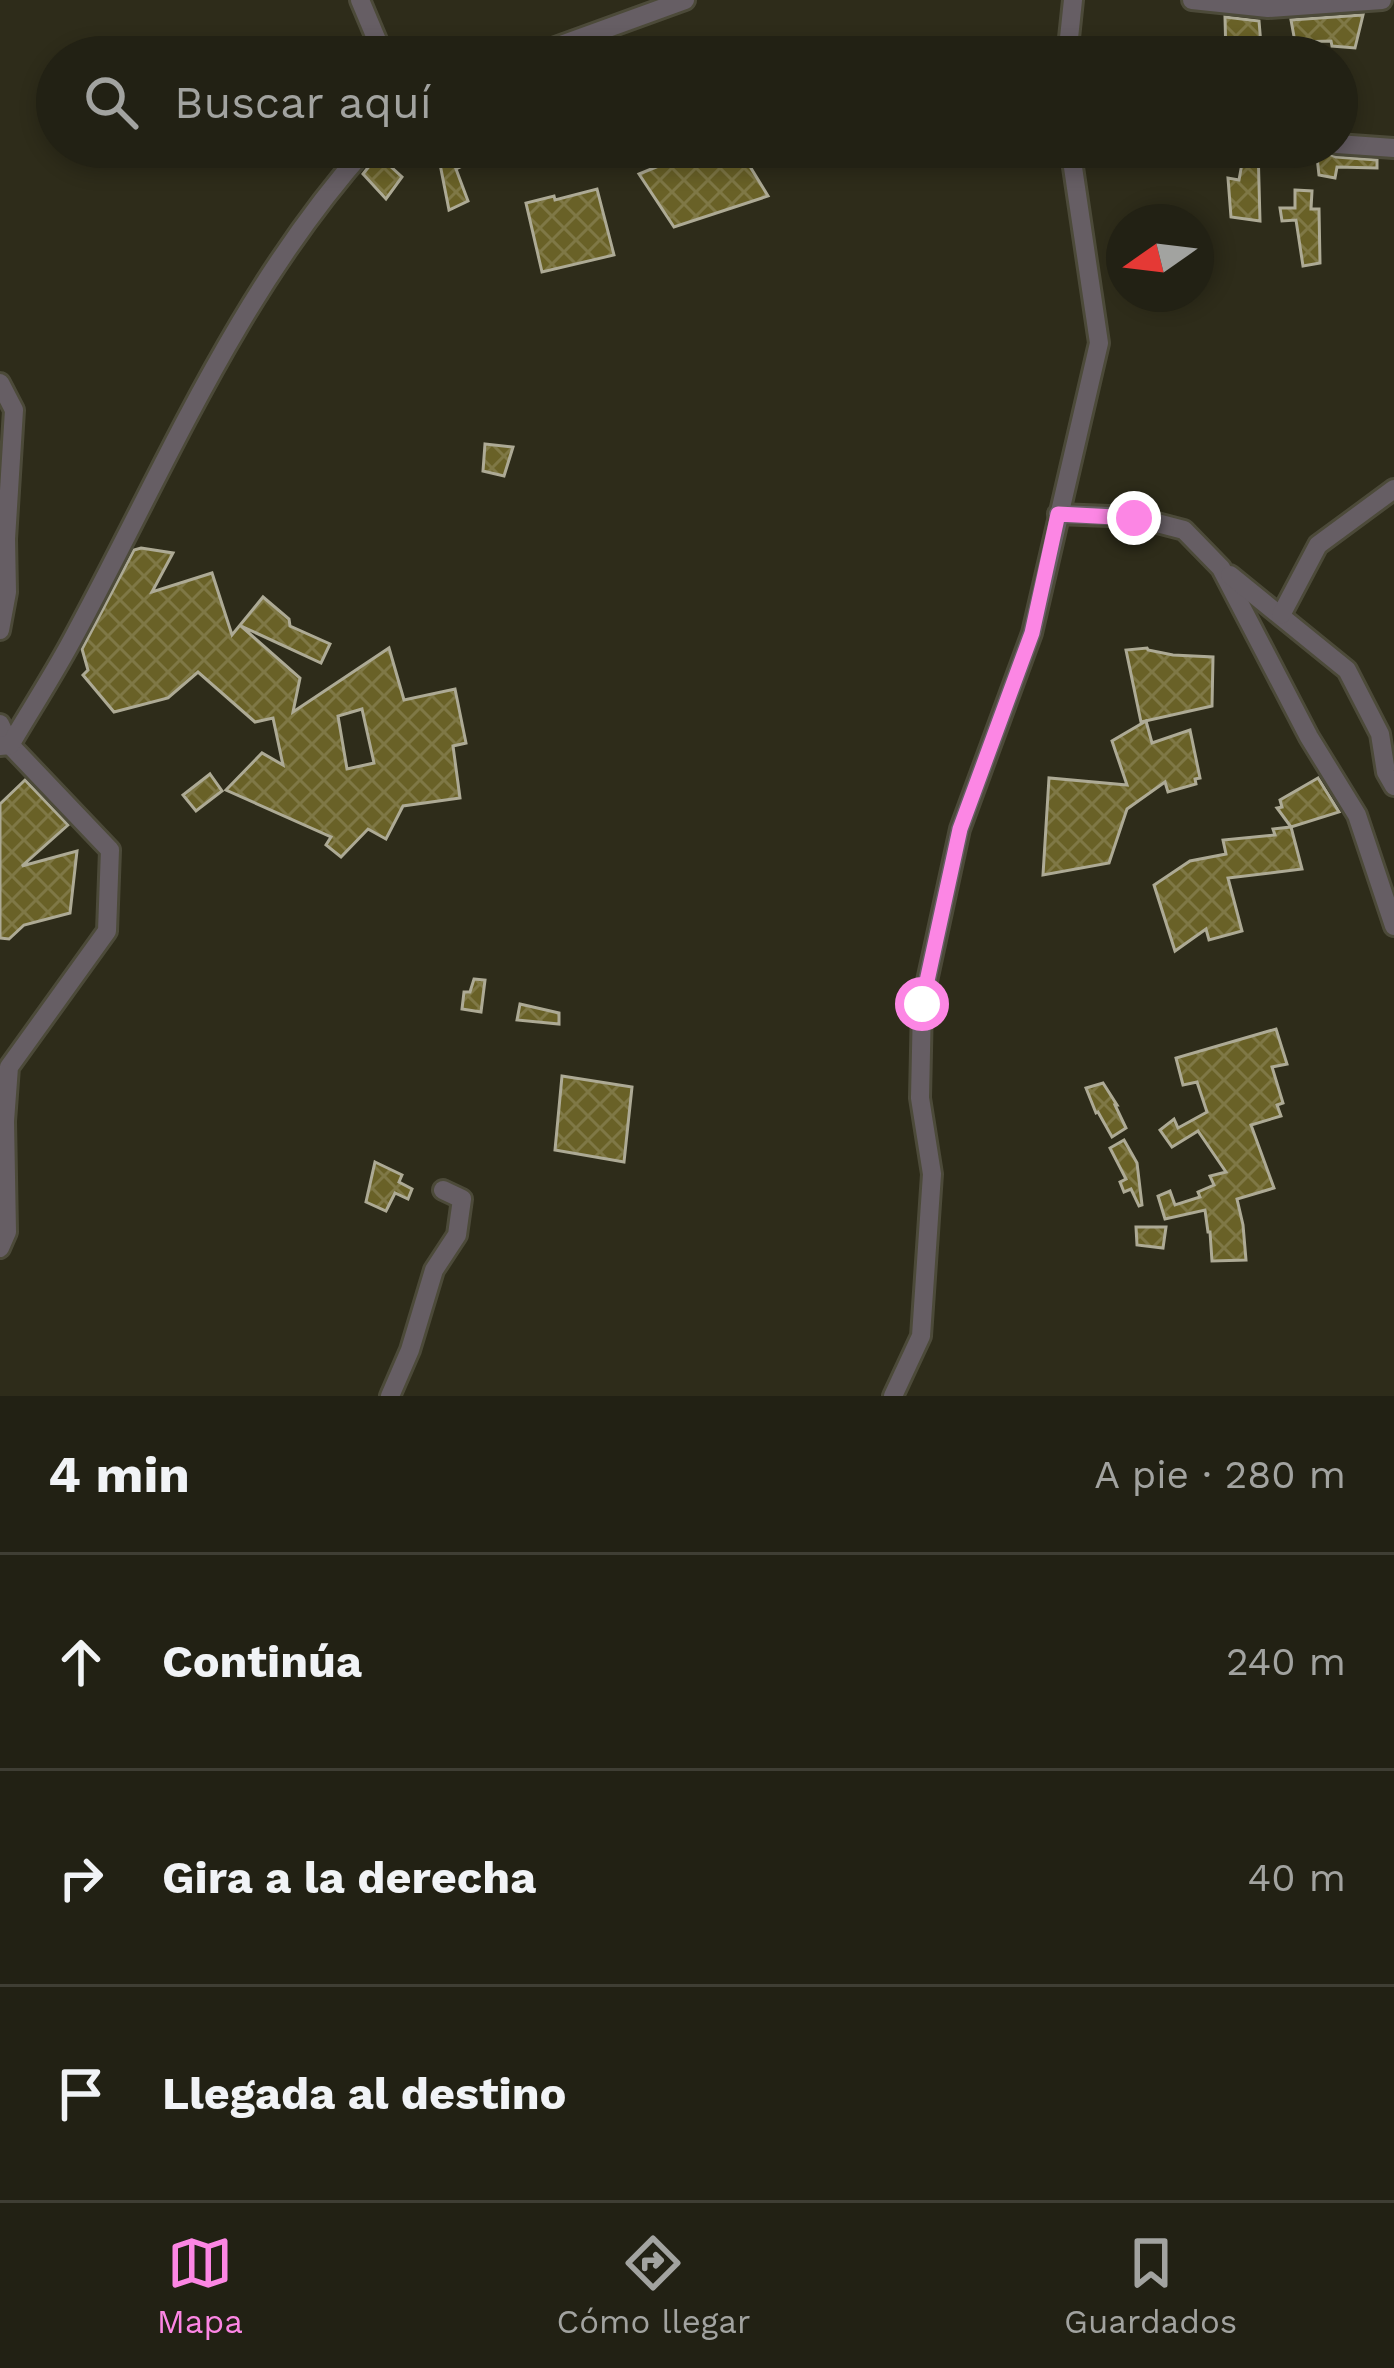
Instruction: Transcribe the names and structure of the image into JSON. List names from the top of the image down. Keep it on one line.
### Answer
{"north":"left","page":{"search":"Buscar aquí","heading":["4 min","A pie · 280 m"],"list":[["Continúa","240 m"],["Gira a la derecha","40 m"],"Llegada al destino"],"nav":["Mapa","Cómo llegar","Guardados"]}}
